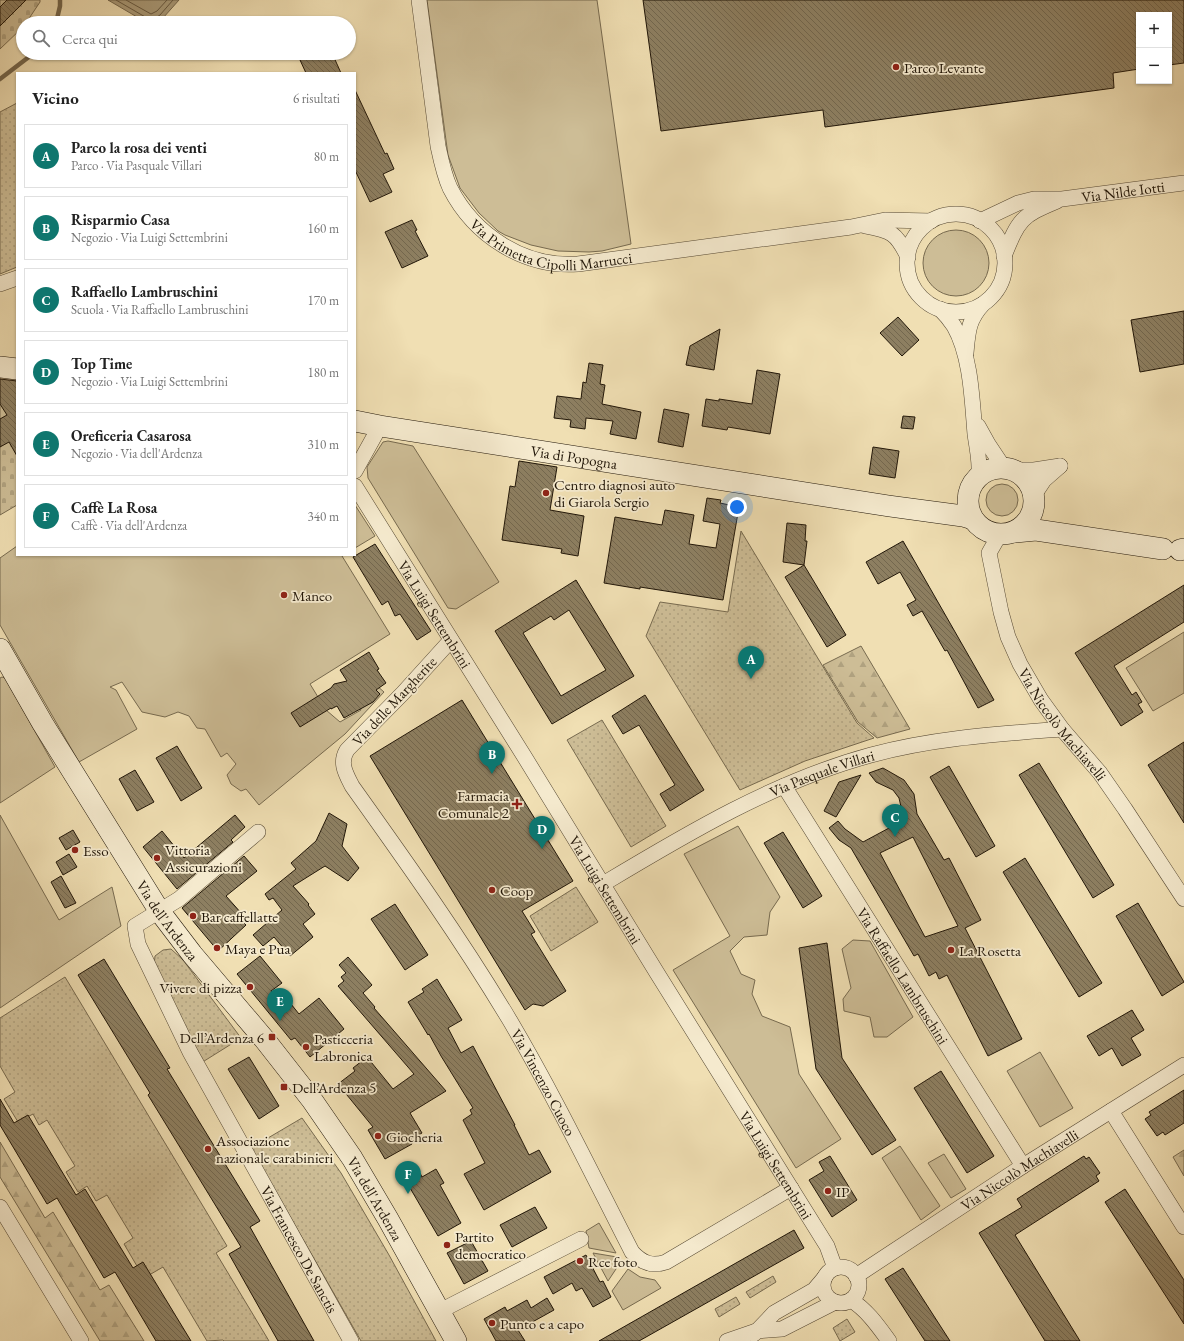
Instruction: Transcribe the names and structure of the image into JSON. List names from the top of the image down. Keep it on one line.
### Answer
{"streets":{"main road":["Via di Popogna","Via dell'Ardenza"],"street":["Via Nilde Iotti","Via Primetta Cipolli Marrucci","Via Luigi Settembrini","Via delle Margherite","Via Niccolò Machiavelli","Via Pasquale Villari","Via Raffaello Lambruschini","Via Vincenzo Cuoco","Via Francesco De Sanctis"]},"crossings":[["Via Nilde Iotti","Via Primetta Cipolli Marrucci"],["Via di Popogna","Via Luigi Settembrini"],["Via di Popogna","Via Niccolò Machiavelli"],["Via Luigi Settembrini","Via delle Margherite"],["Via Luigi Settembrini","Via Niccolò Machiavelli"],["Via Luigi Settembrini","Via Pasquale Villari"],["Via Luigi Settembrini","Via Vincenzo Cuoco"],["Via delle Margherite","Via Vincenzo Cuoco"],["Via Niccolò Machiavelli","Via Pasquale Villari"],["Via Niccolò Machiavelli","Via Raffaello Lambruschini"],["Via Pasquale Villari","Via Raffaello Lambruschini"],["Via dell'Ardenza","Via Francesco De Sanctis"]],"places":{"other":["Parco Levante","Centro diagnosi auto di Giarola Sergio","Maneo","Esso","Vittoria Assicurazioni","Coop","Bar caffellatte","Maya e Pua","La Rosetta","Vivere di pizza","Pasticceria Labronica","Giocheria","Associazione nazionale carabinieri","IP","Partito democratico","Rce foto","Punto e a capo"],"health":["Farmacia Comunale 2"],"transit":["Dell’Ardenza 6","Dell’Ardenza 5"]},"page":{"map_buttons":["+","−"],"search":"Cerca qui","heading":["Vicino","6 risultati"],"list":[{"mark":"A","name":"Parco la rosa dei venti","note":"Parco · Via Pasquale Villari","value":"80 m"},{"mark":"B","name":"Risparmio Casa","note":"Negozio · Via Luigi Settembrini","value":"160 m"},{"mark":"C","name":"Raffaello Lambruschini","note":"Scuola · Via Raffaello Lambruschini","value":"170 m"},{"mark":"D","name":"Top Time","note":"Negozio · Via Luigi Settembrini","value":"180 m"},{"mark":"E","name":"Oreficeria Casarosa","note":"Negozio · Via dell'Ardenza","value":"310 m"},{"mark":"F","name":"Caffè La Rosa","note":"Caffè · Via dell'Ardenza","value":"340 m"}],"pins":["A","B","C","D","E","F"]}}
